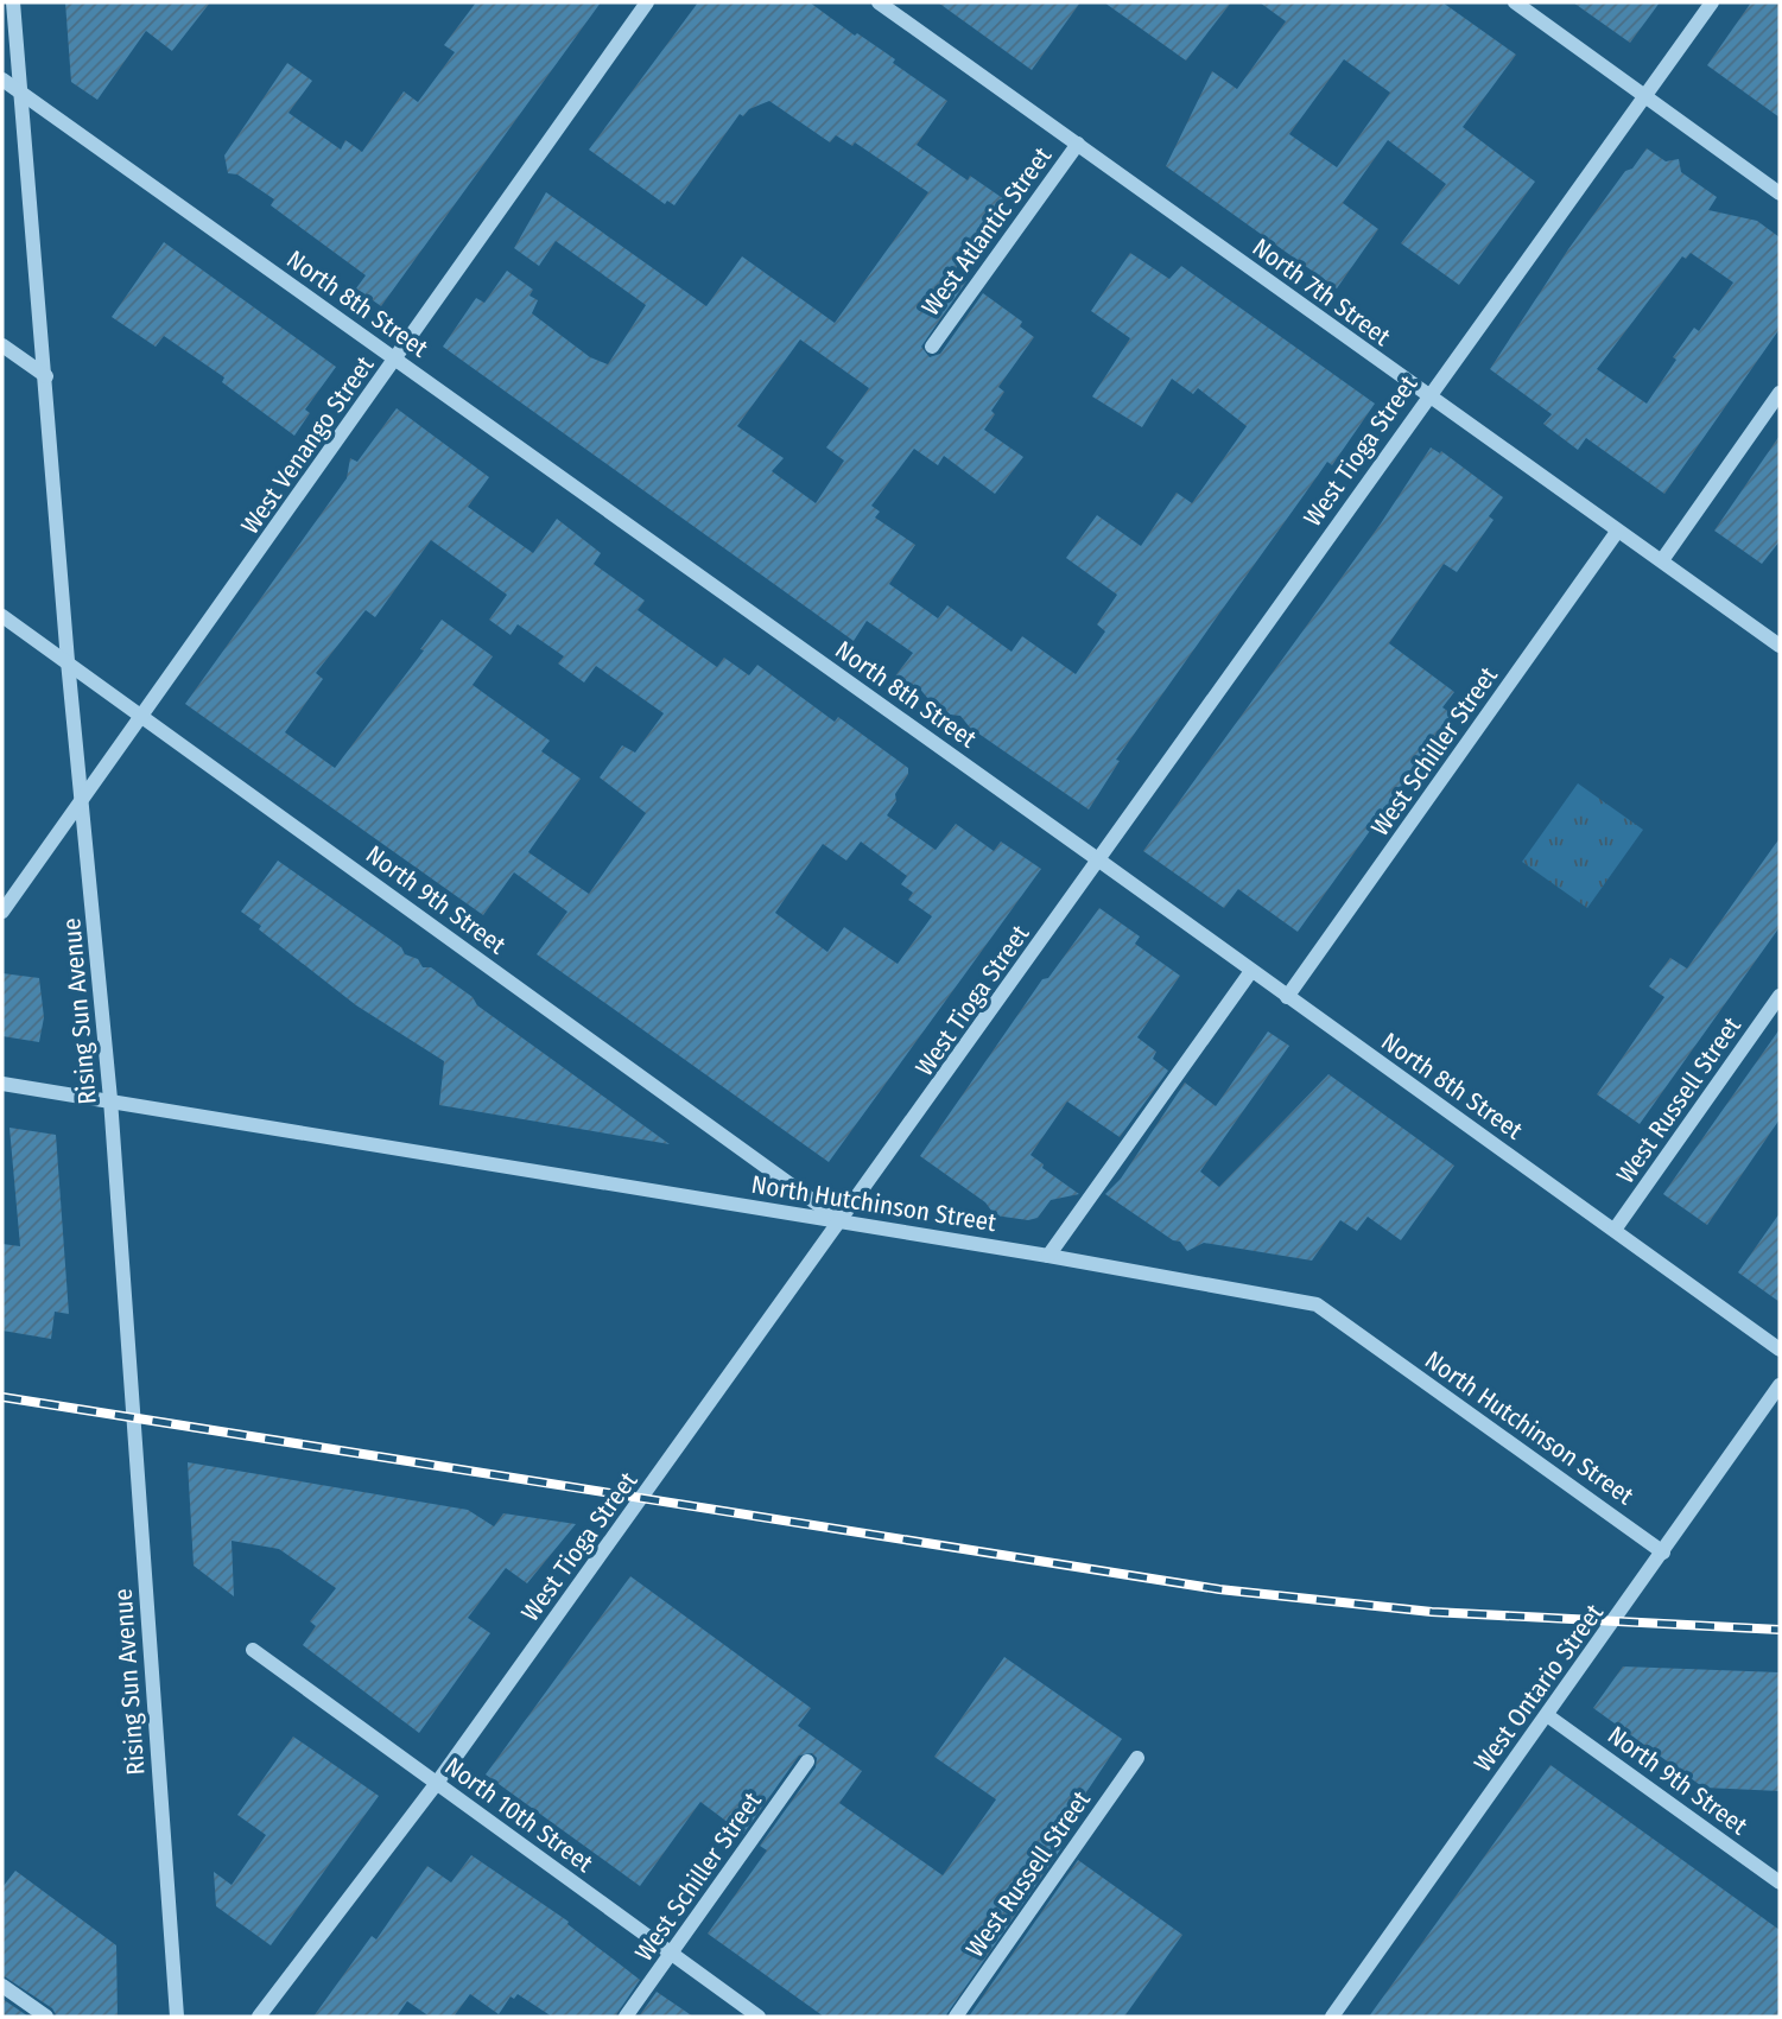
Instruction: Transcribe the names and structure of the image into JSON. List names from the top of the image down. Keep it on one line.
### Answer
{"streets":{"street":["West Atlantic Street","North 7th Street","North 8th Street","West Venango Street","West Tioga Street","West Schiller Street","North 9th Street","Rising Sun Avenue","West Russell Street","North Hutchinson Street","West Ontario Street","North 10th Street"]},"crossings":[["West Atlantic Street","North 7th Street"],["North 7th Street","West Tioga Street"],["North 7th Street","West Schiller Street"],["North 8th Street","West Venango Street"],["North 8th Street","West Tioga Street"],["North 8th Street","West Schiller Street"],["North 8th Street","Rising Sun Avenue"],["North 8th Street","West Russell Street"],["West Venango Street","North 9th Street"],["West Venango Street","Rising Sun Avenue"],["West Tioga Street","North 9th Street"],["West Tioga Street","North Hutchinson Street"],["West Tioga Street","North 10th Street"],["West Schiller Street","North 10th Street"],["North 9th Street","Rising Sun Avenue"],["North 9th Street","North Hutchinson Street"],["North 9th Street","West Ontario Street"],["Rising Sun Avenue","North Hutchinson Street"],["North Hutchinson Street","West Ontario Street"]]}
